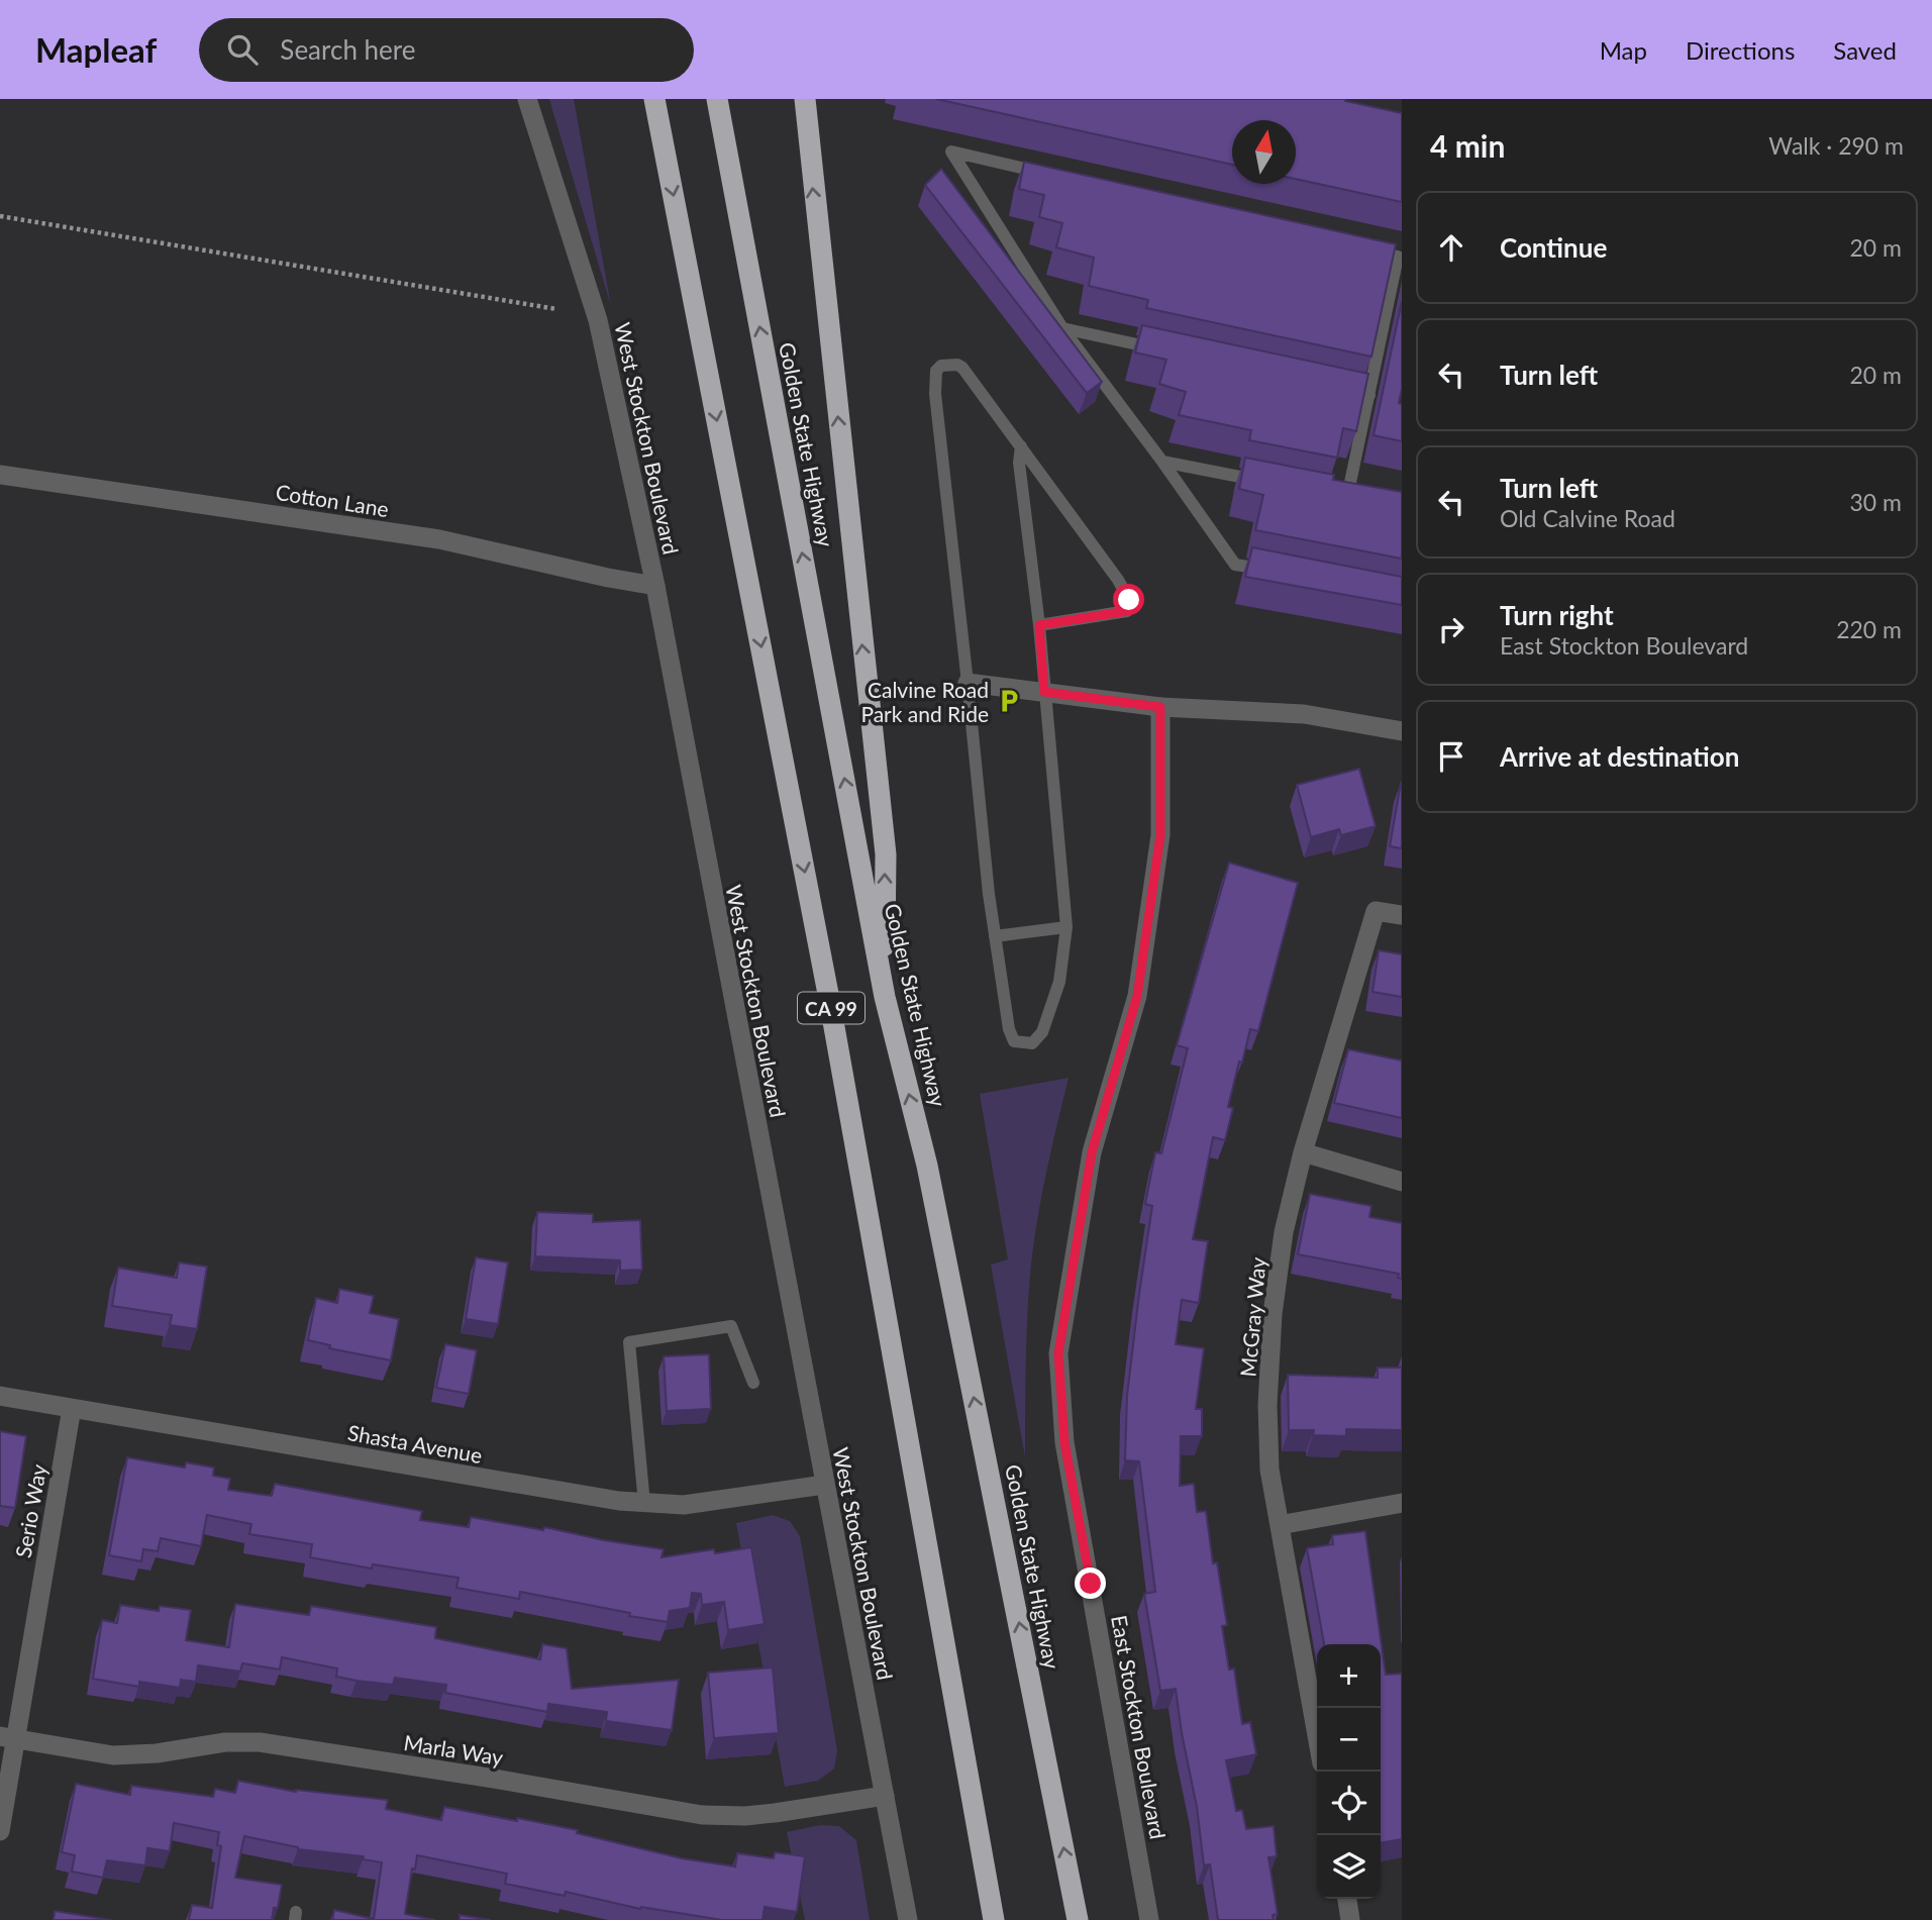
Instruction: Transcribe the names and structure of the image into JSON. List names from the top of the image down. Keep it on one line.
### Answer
{"streets":{"highway":["Golden State Highway","CA 99"],"street":["West Stockton Boulevard","Cotton Lane","McGray Way","Shasta Avenue","Serio Way","East Stockton Boulevard","Marla Way"]},"crossings":[["West Stockton Boulevard","Cotton Lane"],["West Stockton Boulevard","Shasta Avenue"],["West Stockton Boulevard","Marla Way"],["Shasta Avenue","Serio Way"],["Serio Way","Marla Way"]],"places":{"parking":["Calvine Road Park and Ride"]},"north":"top","page":{"header":"Mapleaf","search":"Search here","nav":["Map","Directions","Saved"],"heading":["4 min","Walk · 290 m"],"list":[["Continue","20 m"],["Turn left","20 m"],["Turn left","Old Calvine Road","30 m"],["Turn right","East Stockton Boulevard","220 m"],"Arrive at destination"],"map_buttons":["+","−"]}}
